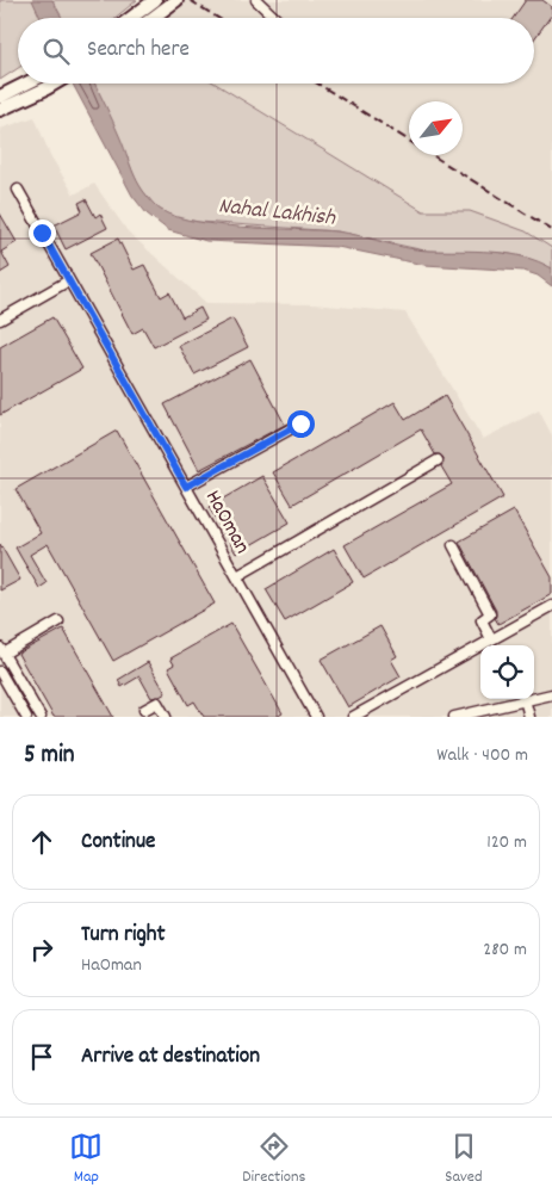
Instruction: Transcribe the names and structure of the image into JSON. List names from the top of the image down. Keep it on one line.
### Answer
{"streets":{"street":["HaOman"]},"water":["Nahal Lakhish"],"north":"top right","page":{"search":"Search here","heading":["5 min","Walk · 400 m"],"list":[["Continue","120 m"],["Turn right","HaOman","280 m"],"Arrive at destination"],"nav":["Map","Directions","Saved"]}}
